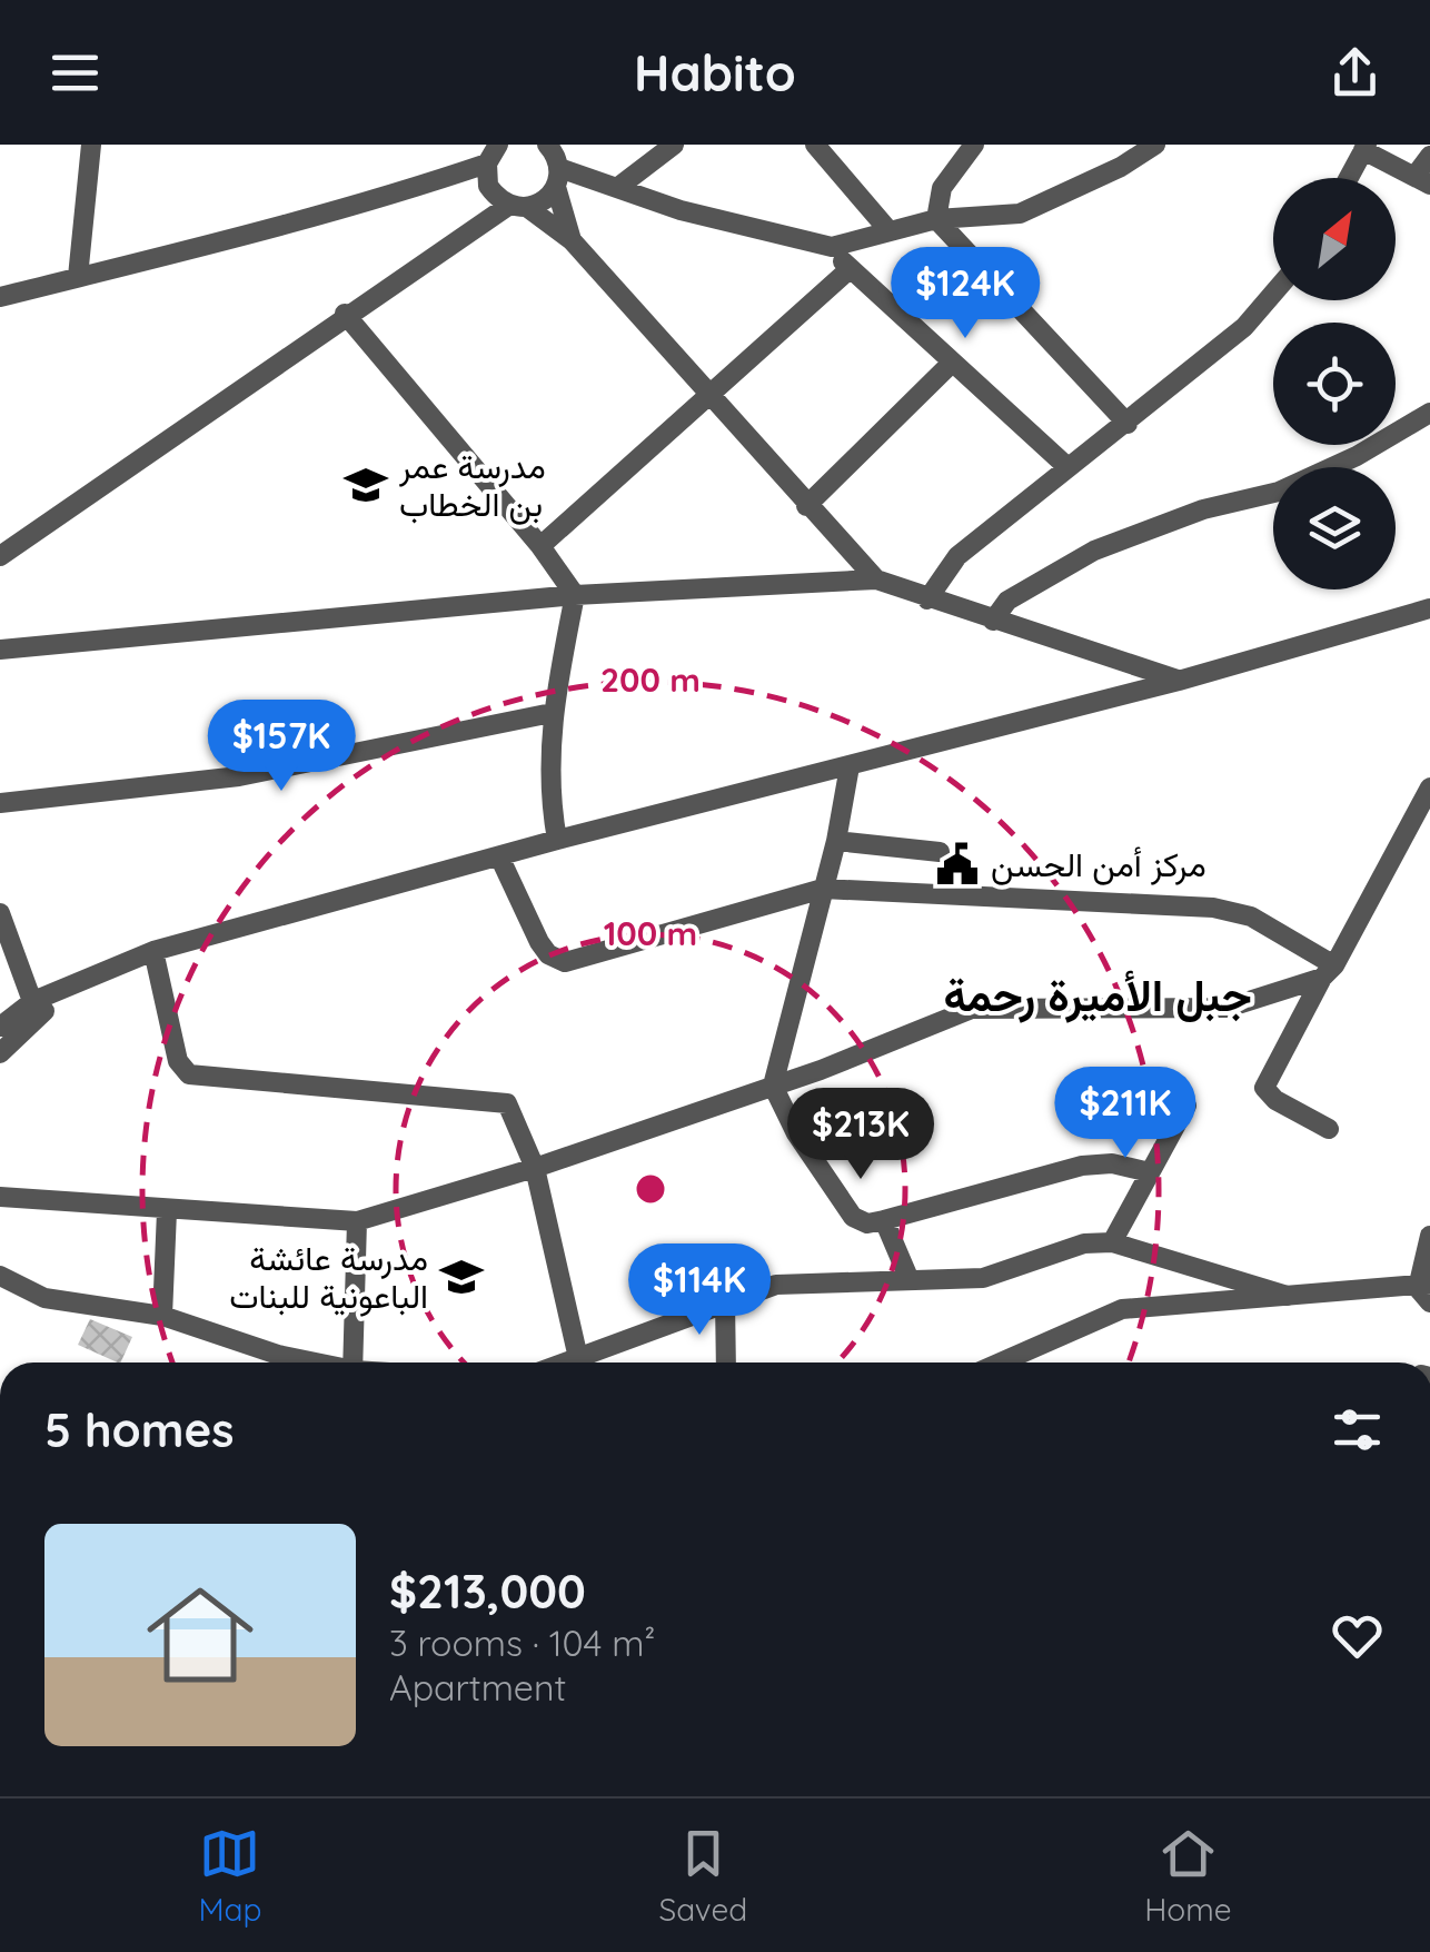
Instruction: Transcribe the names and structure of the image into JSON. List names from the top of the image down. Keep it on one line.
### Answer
{"districts":["جبل الأميرة رحمة"],"places":{"school or university":["مدرسة عمر بن الخطاب","مدرسة عائشة الباعونية للبنات"],"public building":["مركز أمن الحسن"]},"north":"top right","page":{"header":"Habito","price":["$124K","$157K","$211K","$213K","$114K"],"heading":"5 homes","list":[{"name":"$213,000","note":"3 rooms · 104 m² · Apartment"}],"tabs":["Map","Saved","Home"]},"rings":["200 m","100 m"]}
